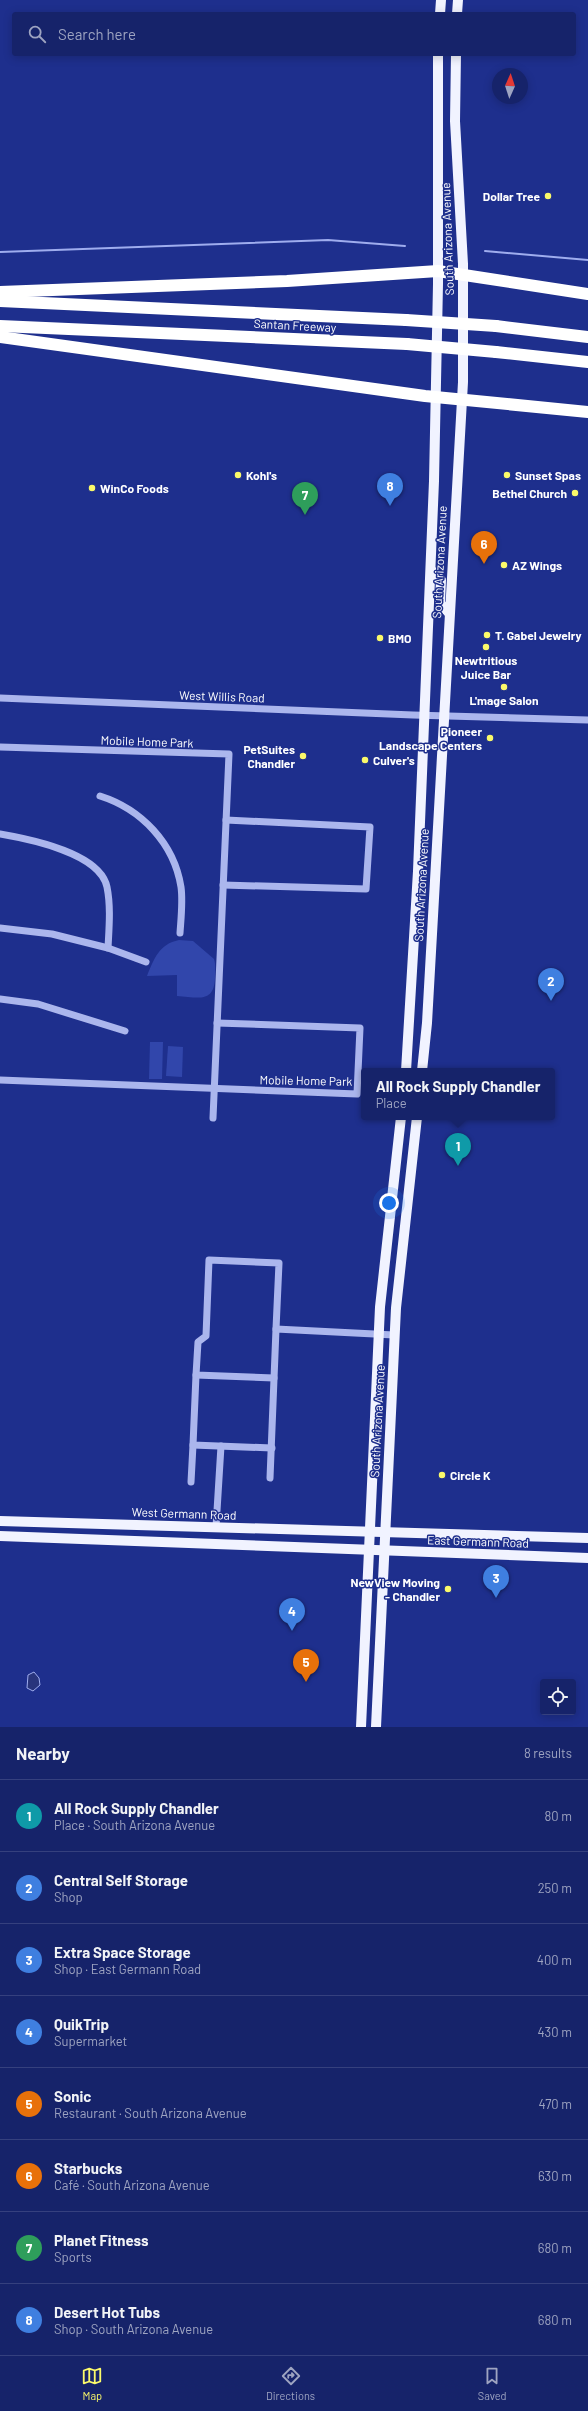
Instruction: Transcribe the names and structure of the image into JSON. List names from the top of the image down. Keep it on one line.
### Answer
{"streets":{"highway":["Santan Freeway"],"main road":["South Arizona Avenue","West Germann Road","East Germann Road"],"street":["West Willis Road","Mobile Home Park"]},"crossings":[["South Arizona Avenue","West Willis Road"],["South Arizona Avenue","West Germann Road"],["South Arizona Avenue","East Germann Road"],["West Germann Road","East Germann Road"]],"places":["Dollar Tree","Kohl's","Sunset Spas","WinCo Foods","Bethel Church","AZ Wings","T. Gabel Jewelry","BMO","Newtritious Juice Bar","L'mage Salon","Pioneer Landscape Centers","PetSuites Chandler","Culver's","Circle K","NewView Moving - Chandler"],"north":"top","page":{"search":"Search here","pins":["8","7","6","2","1","3","4","5"],"popup":["All Rock Supply Chandler","Place"],"heading":["Nearby","8 results"],"list":[{"mark":"1","name":"All Rock Supply Chandler","note":"Place · South Arizona Avenue","value":"80 m"},{"mark":"2","name":"Central Self Storage","note":"Shop","value":"250 m"},{"mark":"3","name":"Extra Space Storage","note":"Shop · East Germann Road","value":"400 m"},{"mark":"4","name":"QuikTrip","note":"Supermarket","value":"430 m"},{"mark":"5","name":"Sonic","note":"Restaurant · South Arizona Avenue","value":"470 m"},{"mark":"6","name":"Starbucks","note":"Café · South Arizona Avenue","value":"630 m"},{"mark":"7","name":"Planet Fitness","note":"Sports","value":"680 m"},{"mark":"8","name":"Desert Hot Tubs","note":"Shop · South Arizona Avenue","value":"680 m"}],"nav":["Map","Directions","Saved"]}}
